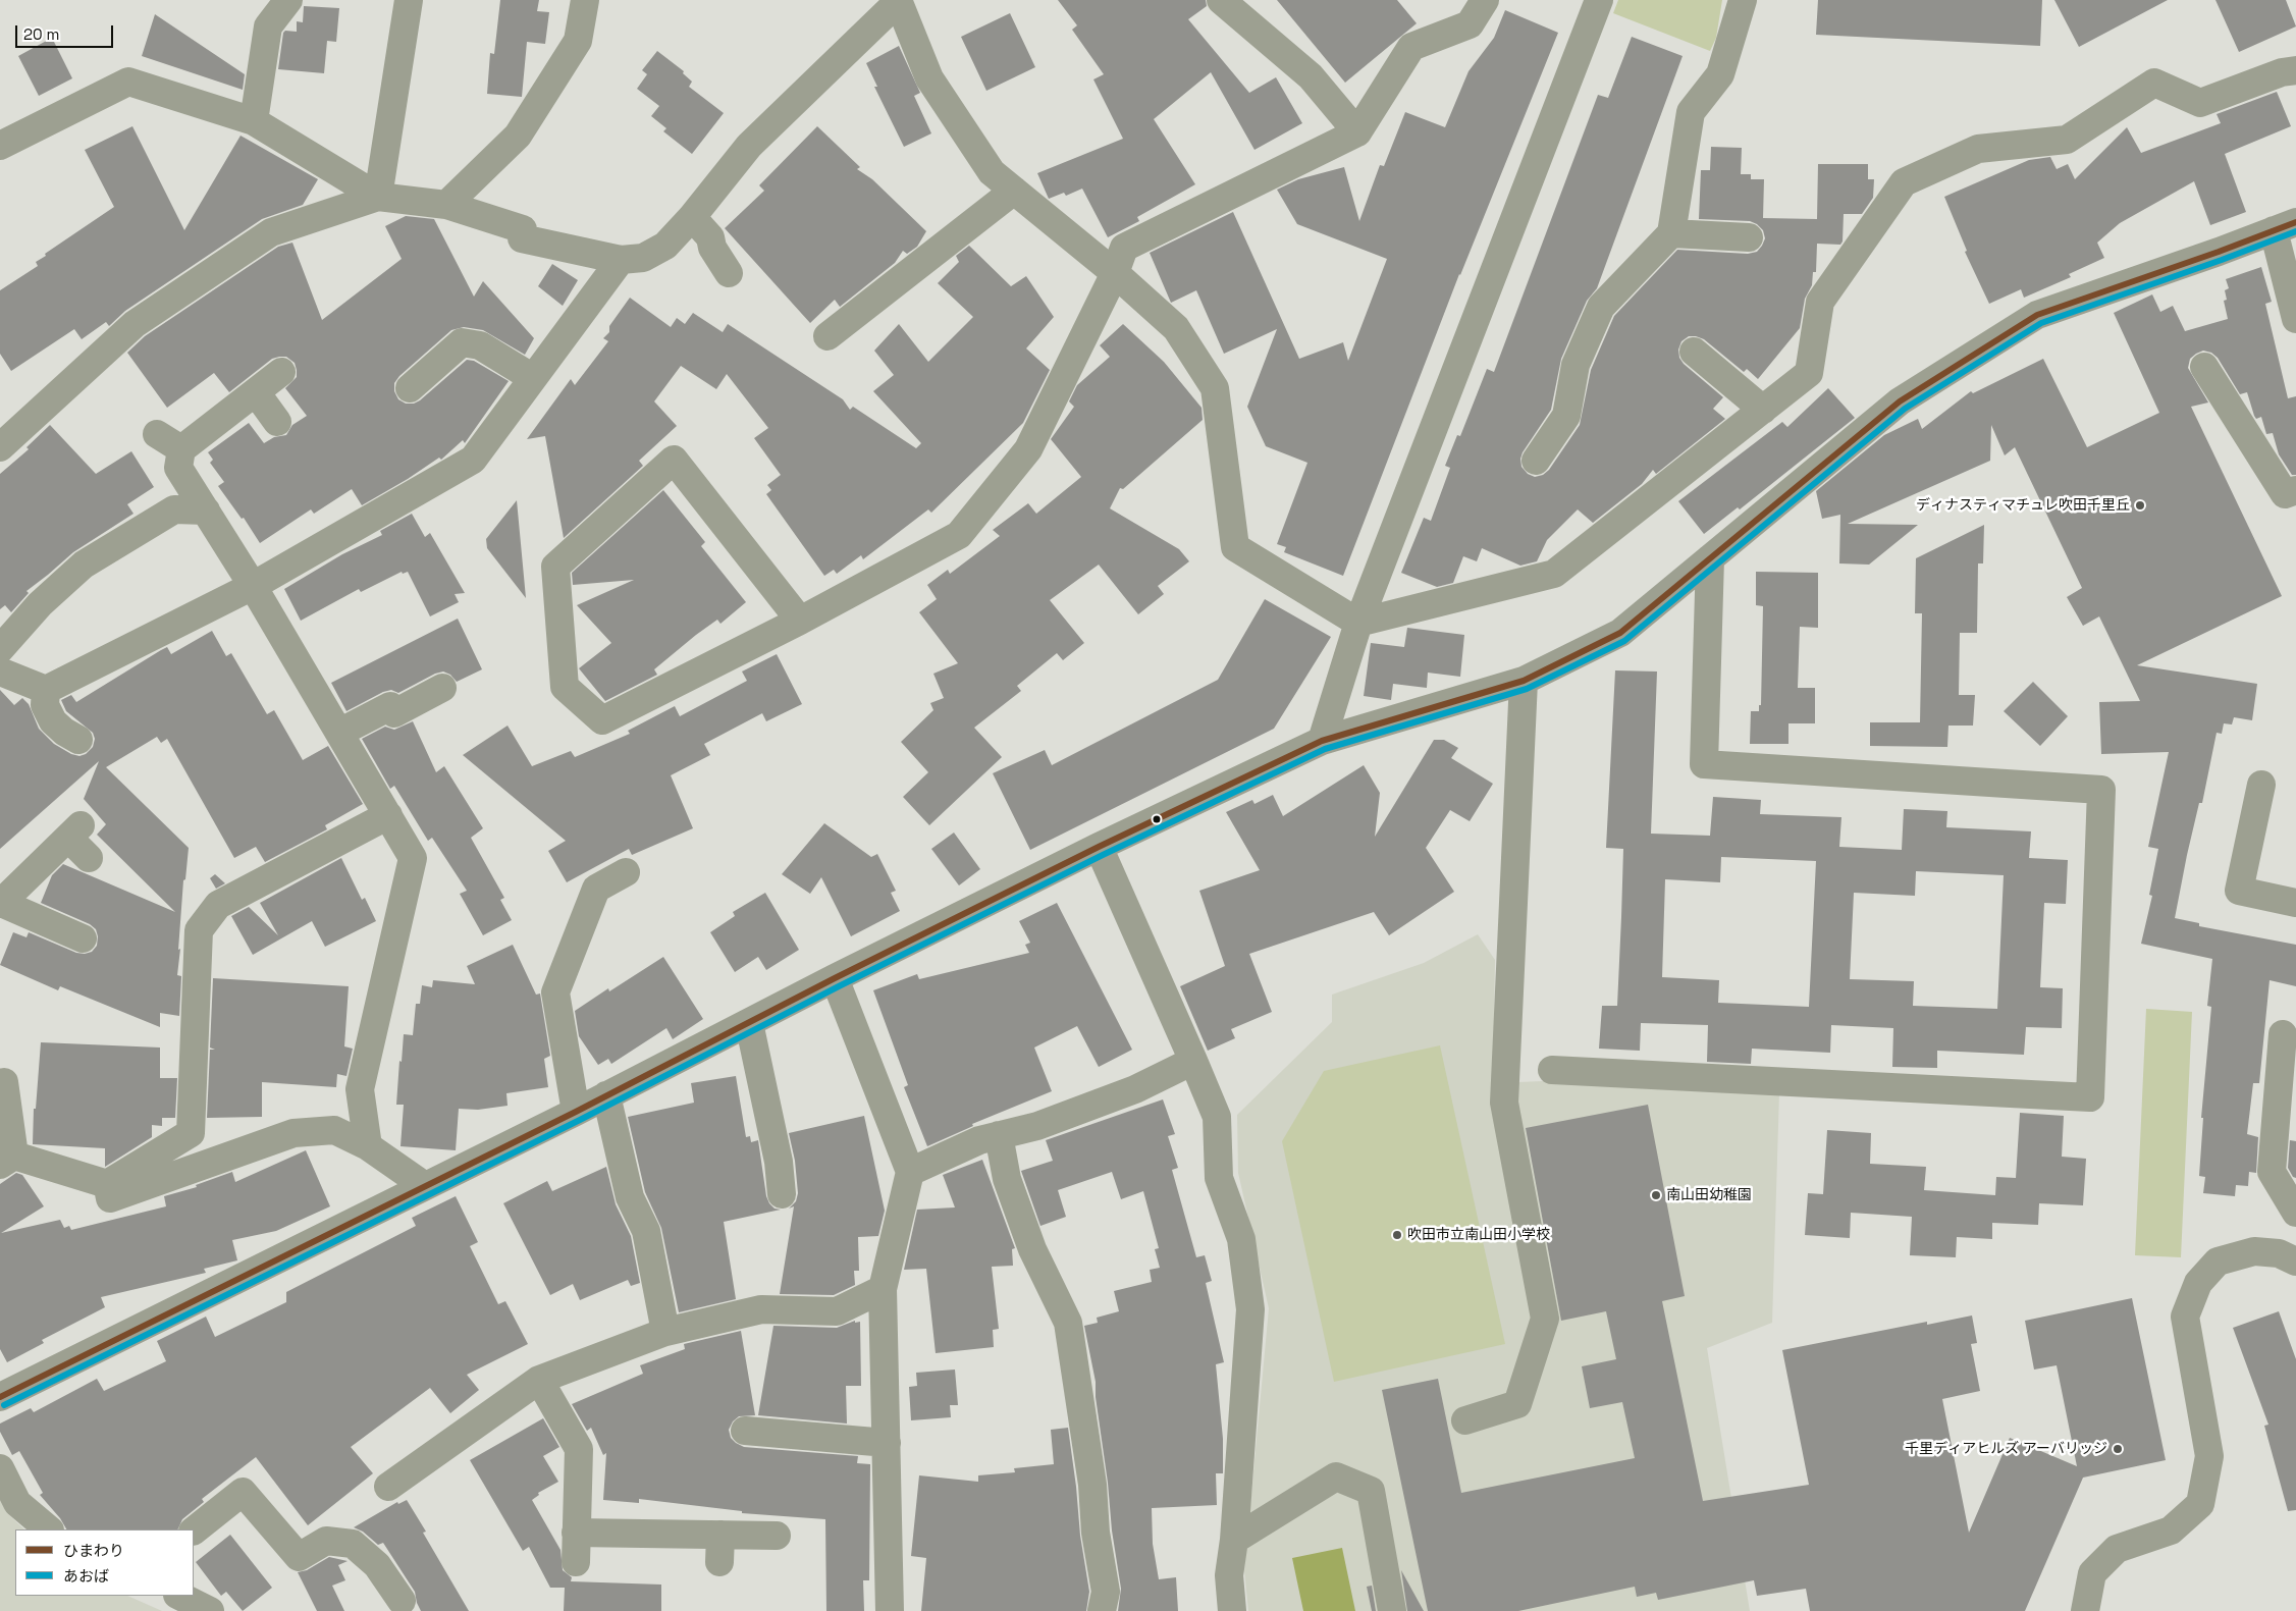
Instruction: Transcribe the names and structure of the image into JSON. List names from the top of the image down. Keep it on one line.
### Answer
{"places":["ディナスティマチュレ吹田千里丘","南山田幼稚園","吹田市立南山田小学校","千里ディアヒルズ アーバリッジ"],"lines":["transit line ひまわり","transit line あおば"],"legend":["ひまわり","あおば"],"scale_bar":"20 m"}
